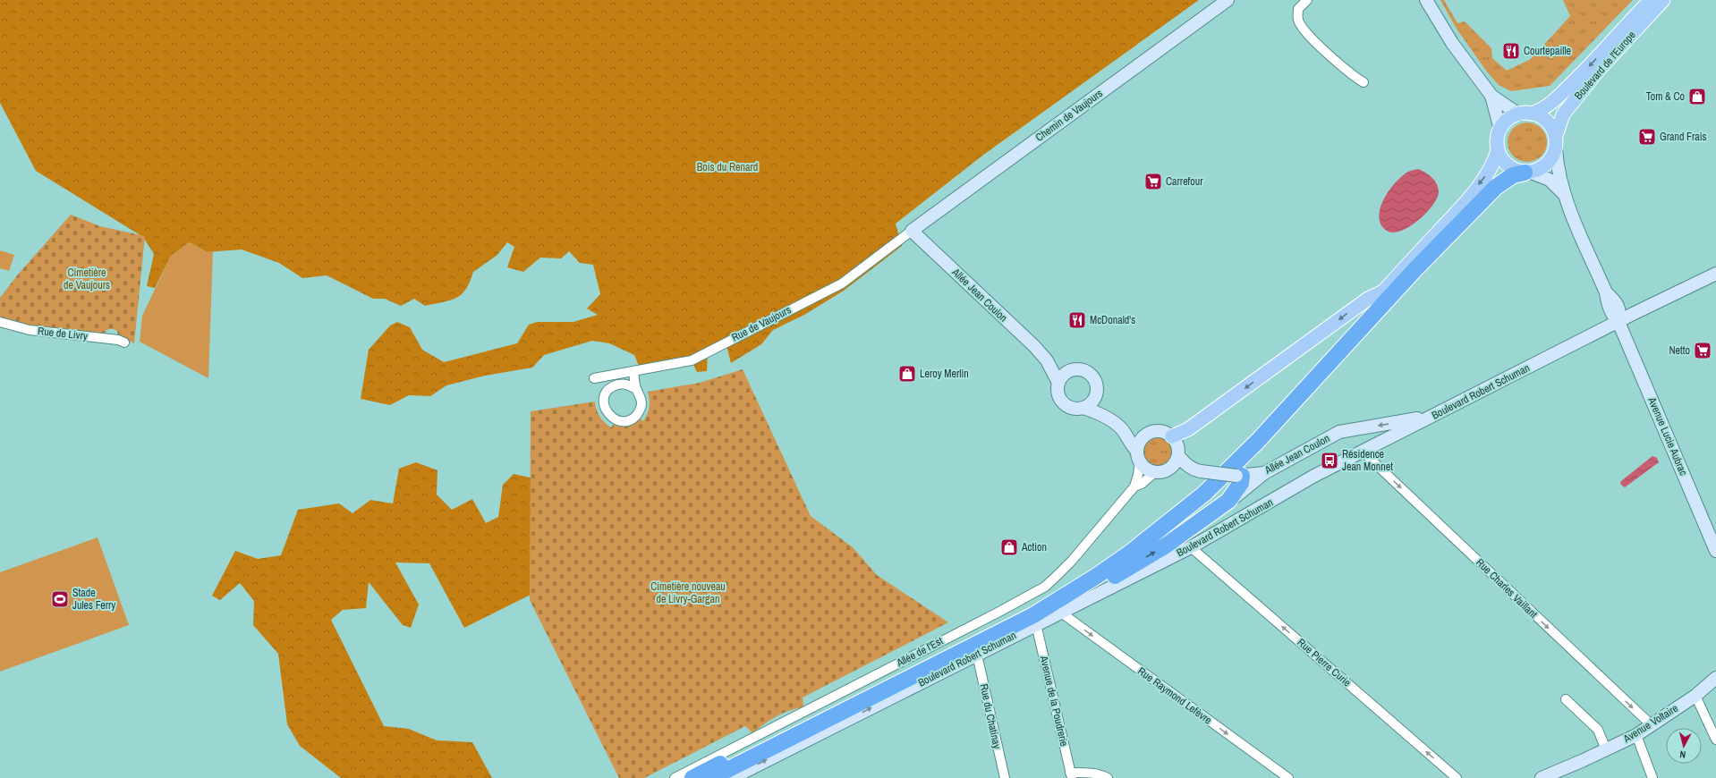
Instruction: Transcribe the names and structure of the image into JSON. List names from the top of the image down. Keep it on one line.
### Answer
{"streets":{"main road":["Boulevard de l'Europe"],"street":["Chemin de Vaujours","Allée Jean Coulon","Rue de Vaujours","Rue de Livry","Boulevard Robert Schuman","Avenue Lucie Aubrac","Rue Charles Vaillant","Allée de l'Est","Rue Pierre Curie","Rue Raymond Lefèvre","Avenue de la Poudrerie","Rue du Chatinay","Avenue Voltaire"]},"crossings":[["Boulevard de l'Europe","Avenue Lucie Aubrac"],["Chemin de Vaujours","Allée Jean Coulon"],["Chemin de Vaujours","Rue de Vaujours"],["Allée Jean Coulon","Rue de Vaujours"],["Allée Jean Coulon","Boulevard Robert Schuman"],["Allée Jean Coulon","Allée de l'Est"],["Boulevard Robert Schuman","Avenue Lucie Aubrac"],["Boulevard Robert Schuman","Rue Charles Vaillant"],["Boulevard Robert Schuman","Rue Pierre Curie"],["Boulevard Robert Schuman","Rue Raymond Lefèvre"],["Boulevard Robert Schuman","Avenue de la Poudrerie"],["Boulevard Robert Schuman","Rue du Chatinay"],["Rue Charles Vaillant","Avenue Voltaire"]],"one_way":["Rue Charles Vaillant","Rue Pierre Curie","Rue Raymond Lefèvre"],"parks":["Bois du Renard","Cimetière de Vaujours","Cimetière nouveau de Livry-Gargan"],"places":{"restaurant":["Courtepaille","McDonald's"],"shop":["Tom & Co","Leroy Merlin","Action"],"supermarket":["Grand Frais","Carrefour","Netto"],"bus stop":["Résidence Jean Monnet"],"sports":["Stade Jules Ferry"]},"north":"bottom"}
